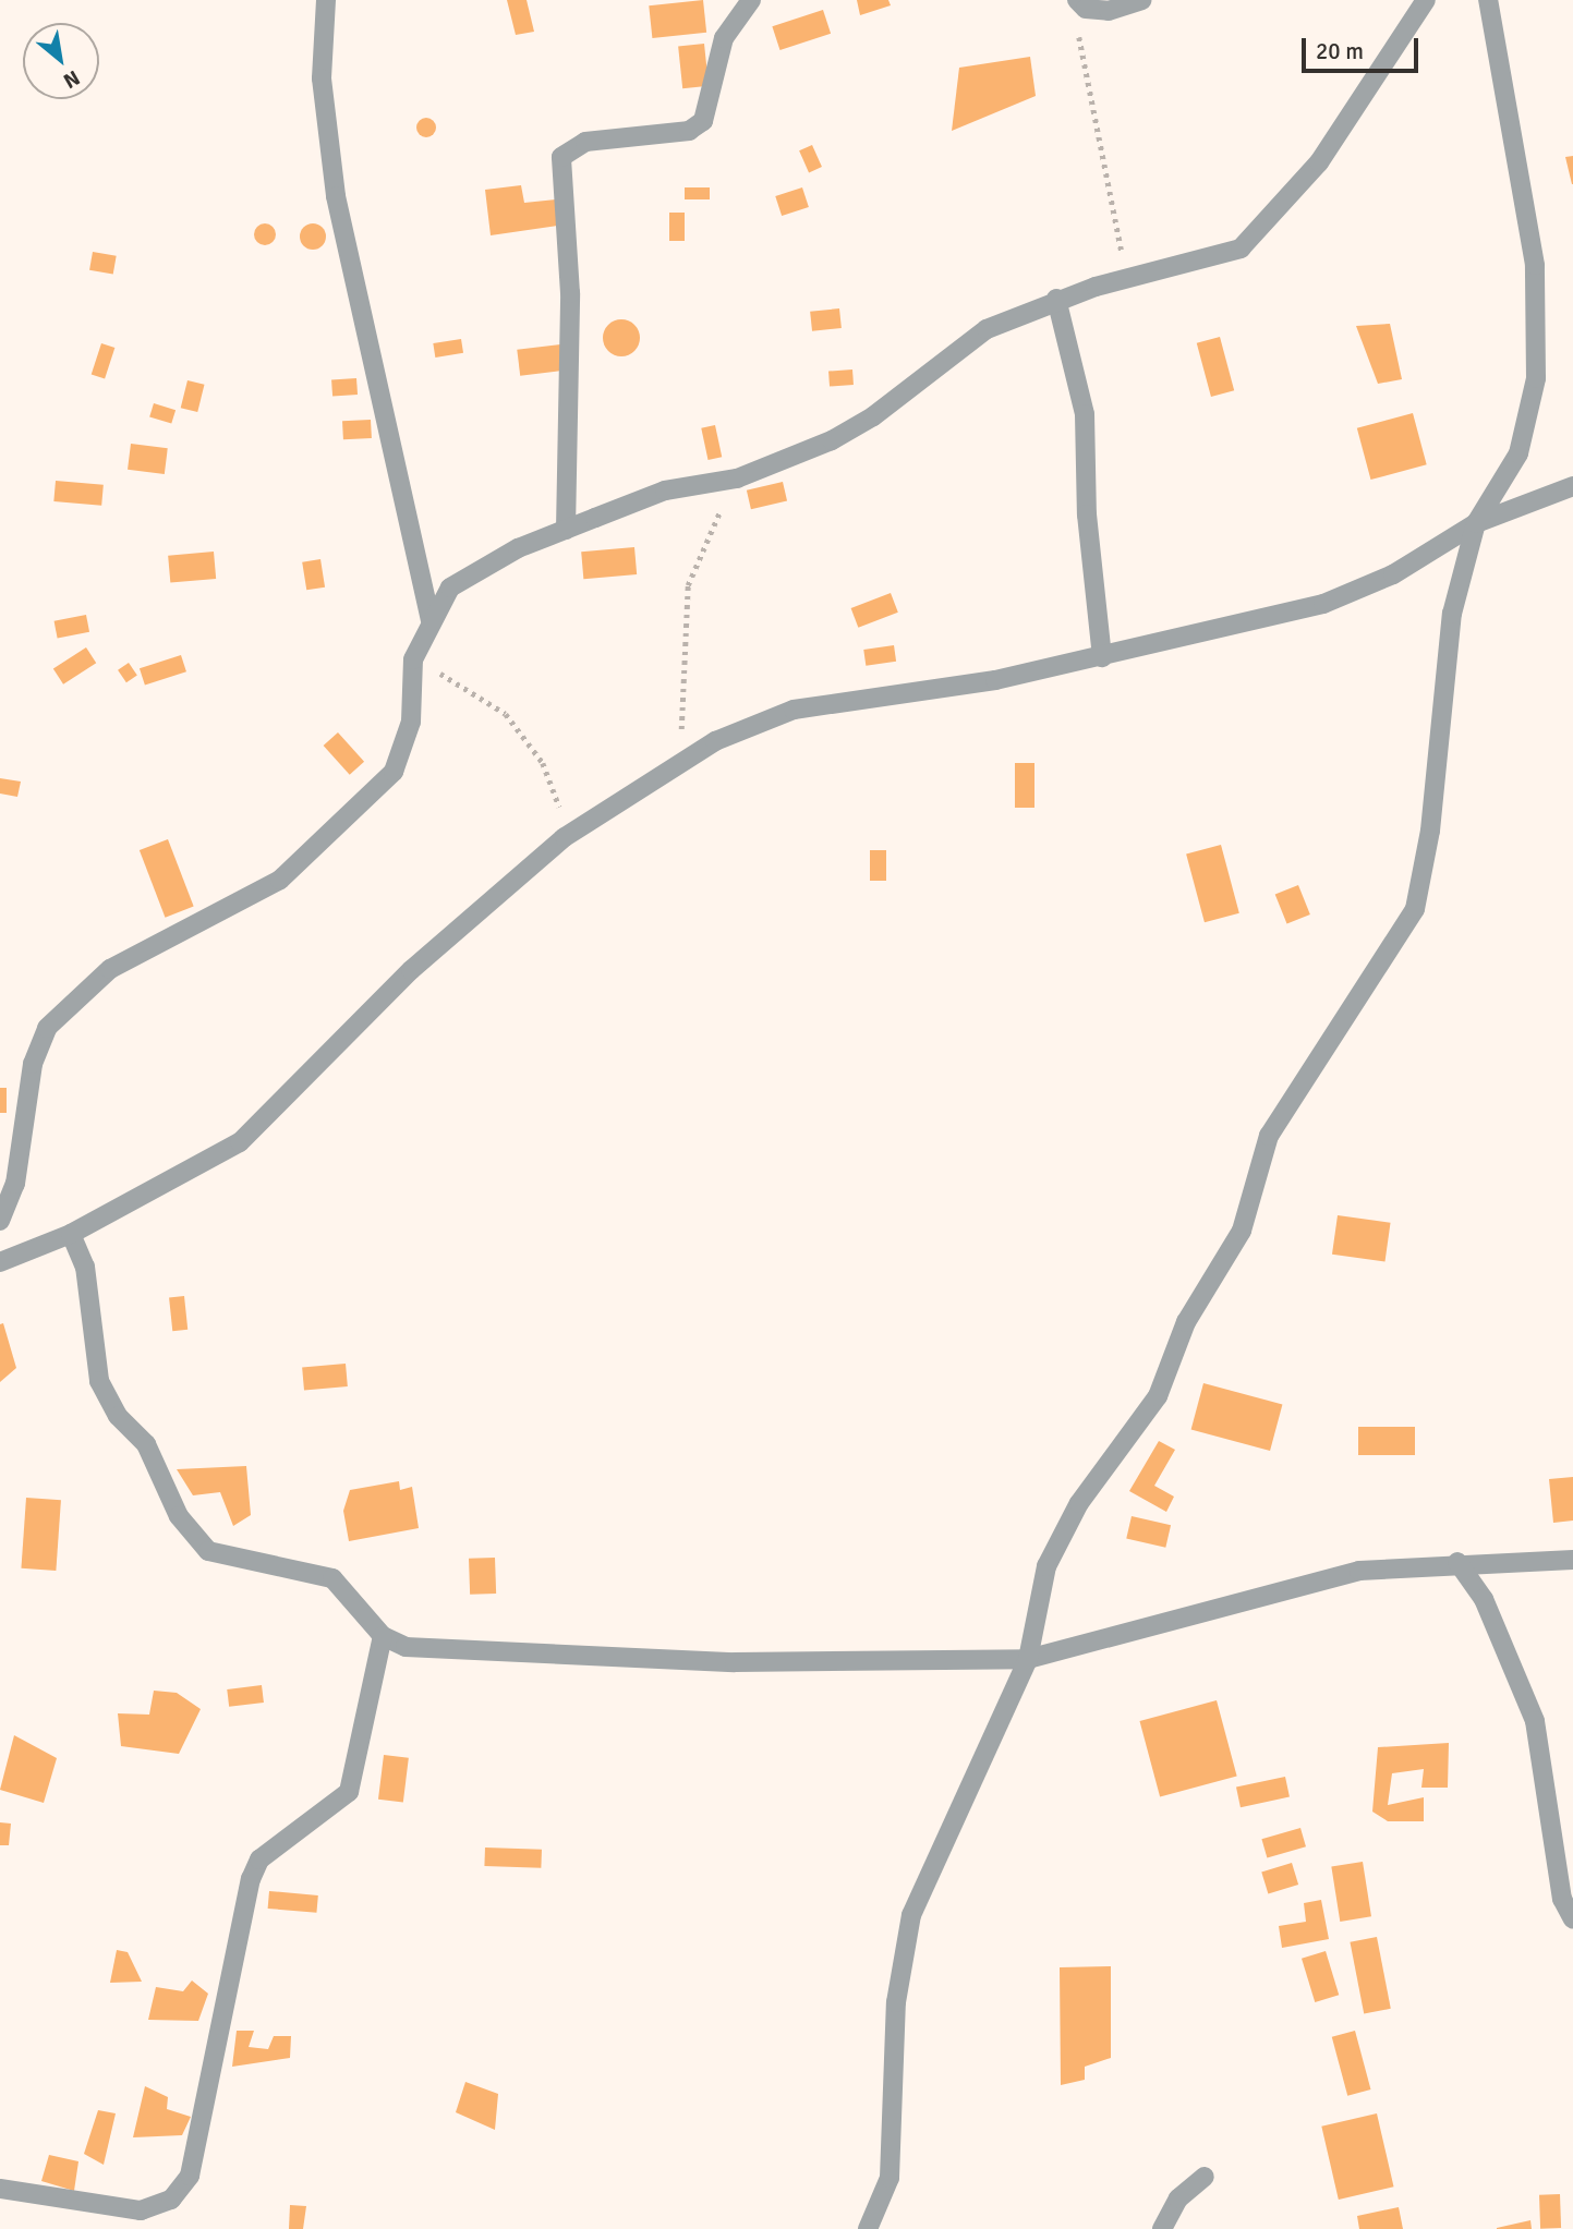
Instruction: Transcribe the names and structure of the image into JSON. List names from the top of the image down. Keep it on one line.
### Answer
{"scale_bar":"20 m","north":"bottom right"}
